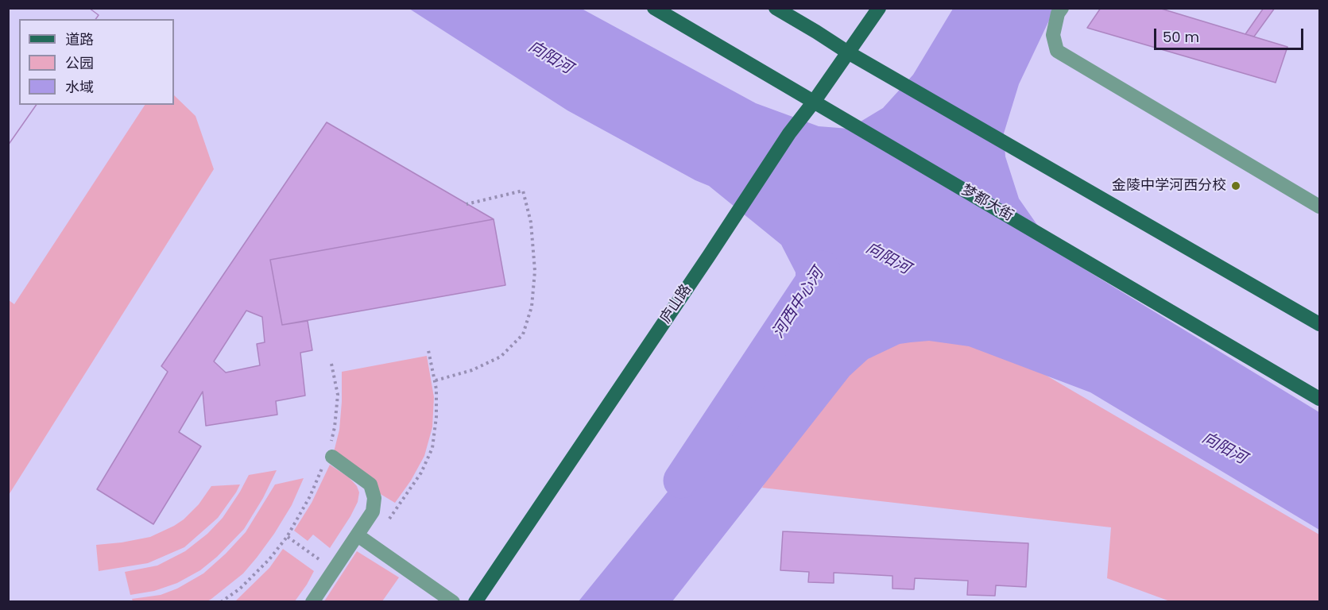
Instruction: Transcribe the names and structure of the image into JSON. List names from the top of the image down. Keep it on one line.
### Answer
{"streets":{"main road":["梦都大街","庐山路"]},"crossings":[["梦都大街","庐山路"]],"water":["向阳河","河西中心河"],"places":["金陵中学河西分校"],"legend":["道路","公园","水域"],"scale_bar":"50 m"}
